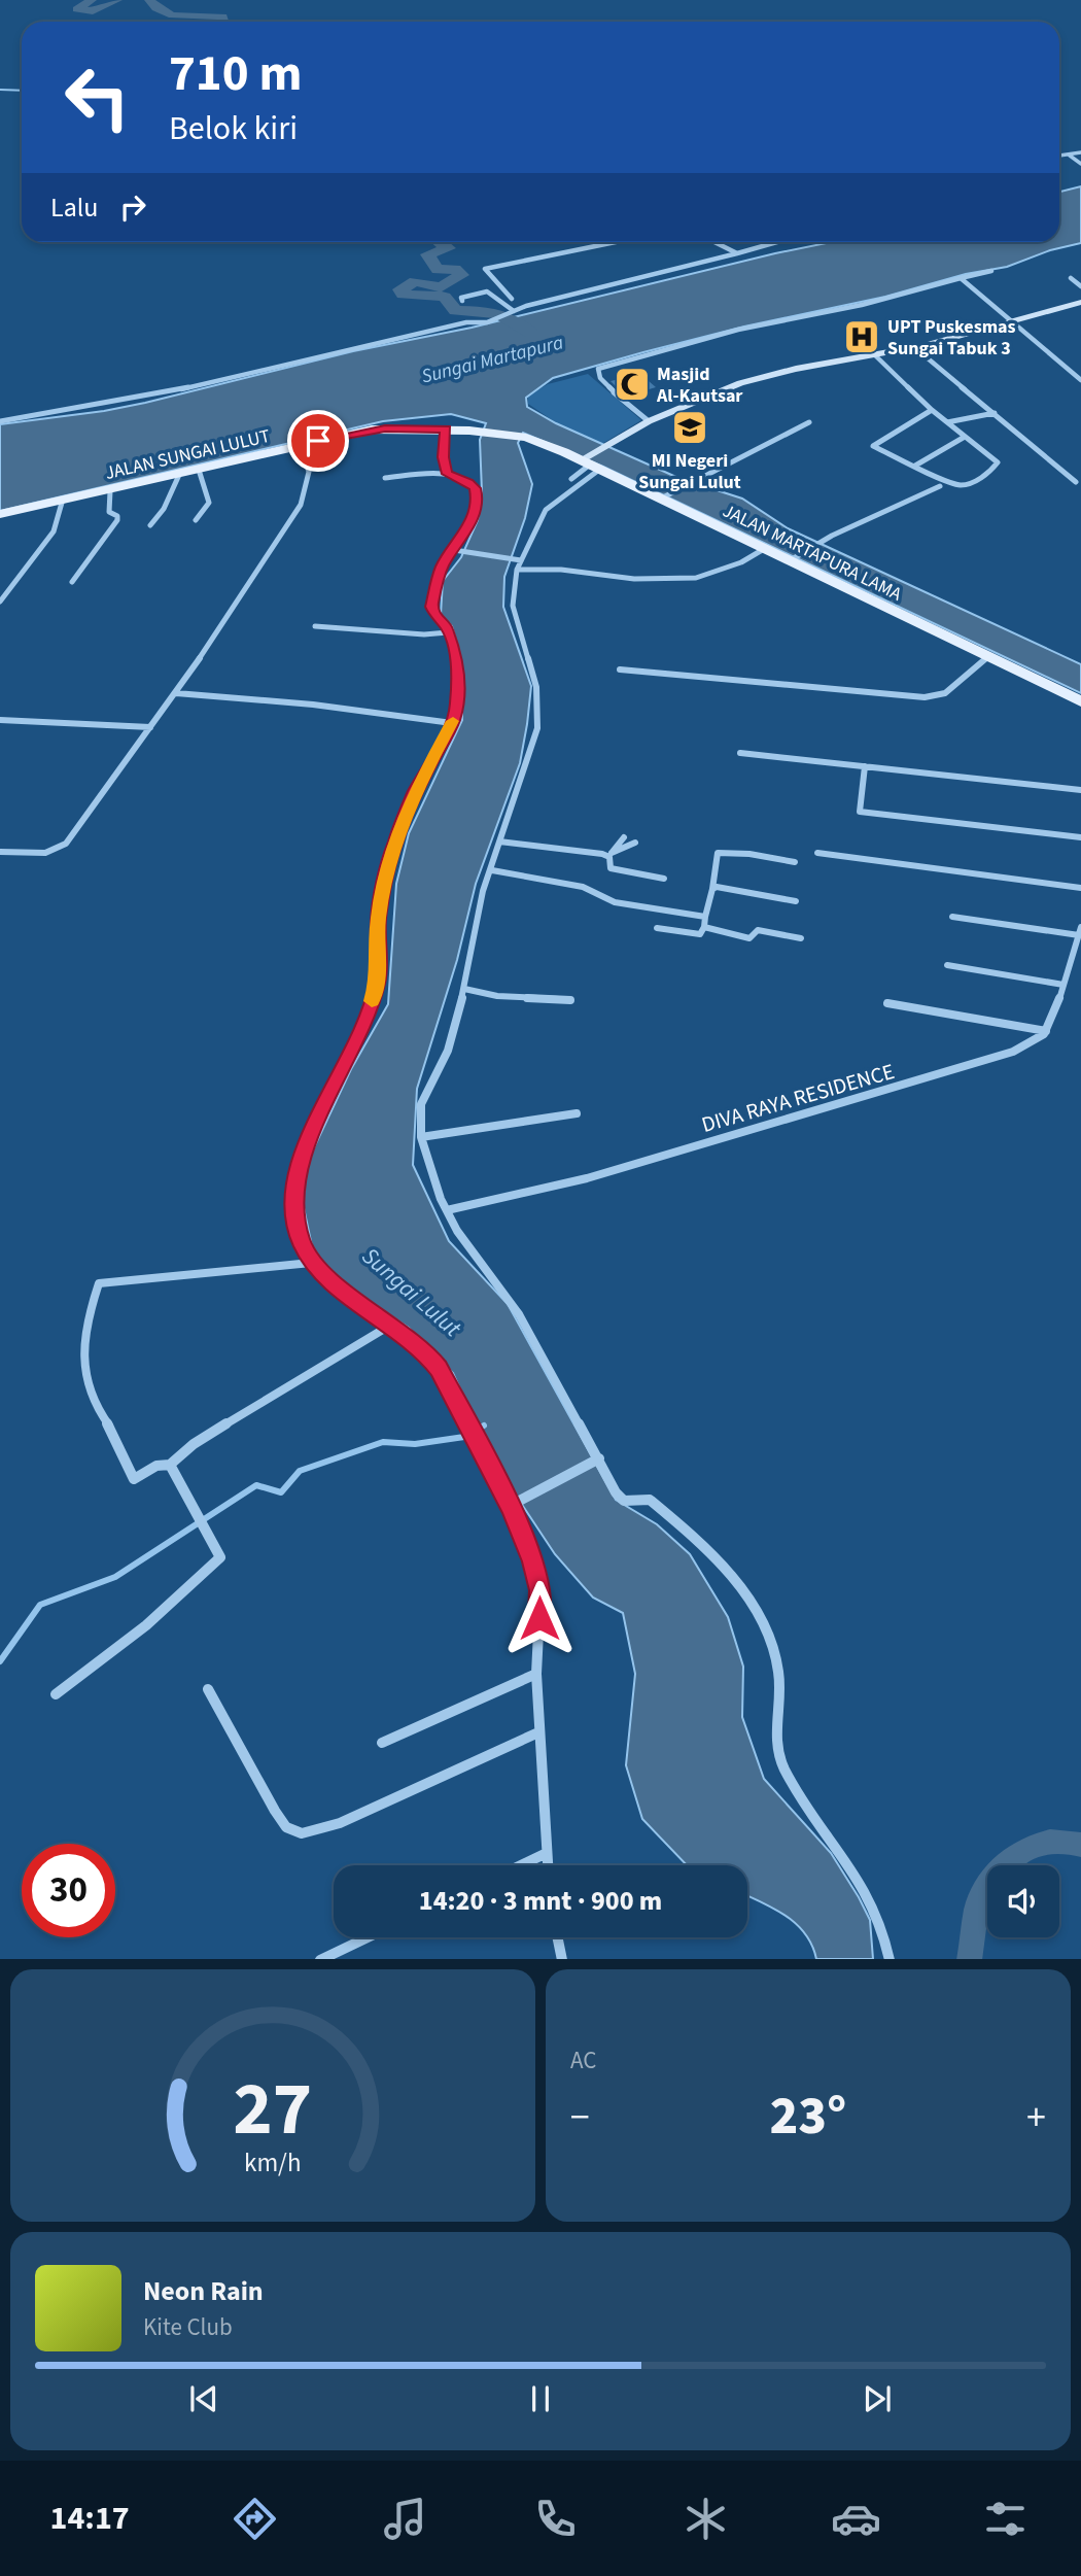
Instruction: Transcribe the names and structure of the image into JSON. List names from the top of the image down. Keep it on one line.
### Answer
{"streets":{"main road":["JALAN SUNGAI LULUT","JALAN MARTAPURA LAMA"],"street":["DIVA RAYA RESIDENCE"]},"crossings":[["JALAN SUNGAI LULUT","JALAN MARTAPURA LAMA"]],"water":["Sungai Martapura","Sungai Lulut"],"places":{"hospital":["UPT Puskesmas Sungai Tabuk 3"],"mosque":["Masjid Al-Kautsar"],"school or university":["MI Negeri Sungai Lulut"]},"page":{"turn":["710 m","Belok kiri"],"then":"Lalu","limit":"30","trip":"14:20 · 3 mnt · 900 m","tile":"AC","heat":["−","23°","+"],"song":["Neon Rain","Kite Club"],"tabs":"14:17","gauge":["27","km/h"]}}
